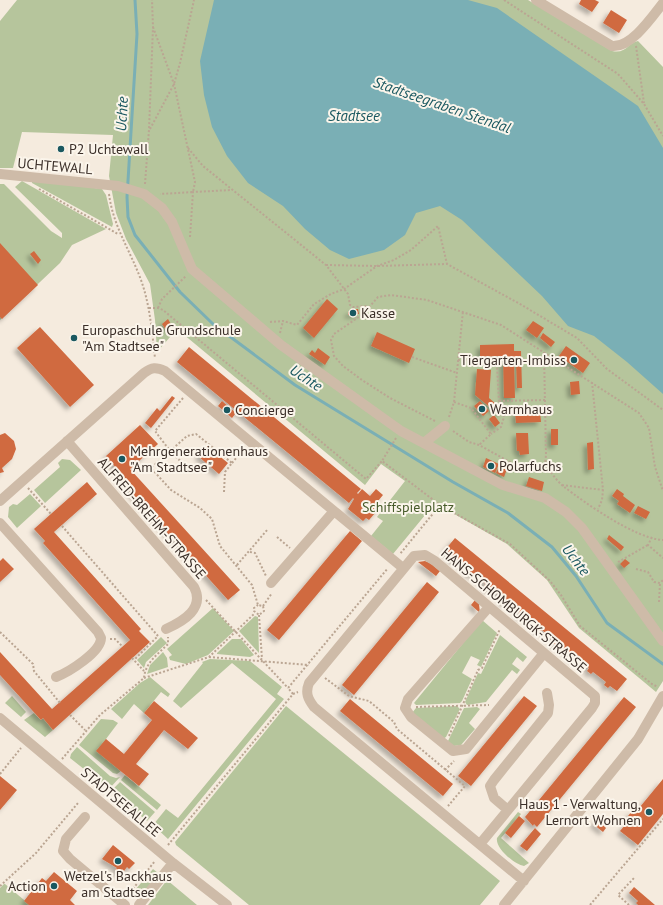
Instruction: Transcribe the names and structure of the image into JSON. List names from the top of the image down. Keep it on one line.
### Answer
{"streets":{"street":["UCHTEWALL","ALFRED-BREHM-STRASSE","HANS-SCHOMBURGK-STRASSE","STADTSEEALLEE"]},"water":["Stadtseegraben Stendal","Uchte","Stadtsee"],"parks":["Schiffspielplatz"],"places":["P2 Uchtewall","Kasse","Europaschule Grundschule \"Am Stadtsee\"","Tiergarten-Imbiss","Warmhaus","Concierge","Mehrgenerationenhaus \"Am Stadtsee\"","Polarfuchs","Haus 1 - Verwaltung, Lernort Wohnen","Wetzel's Backhaus am Stadtsee","Action"]}
